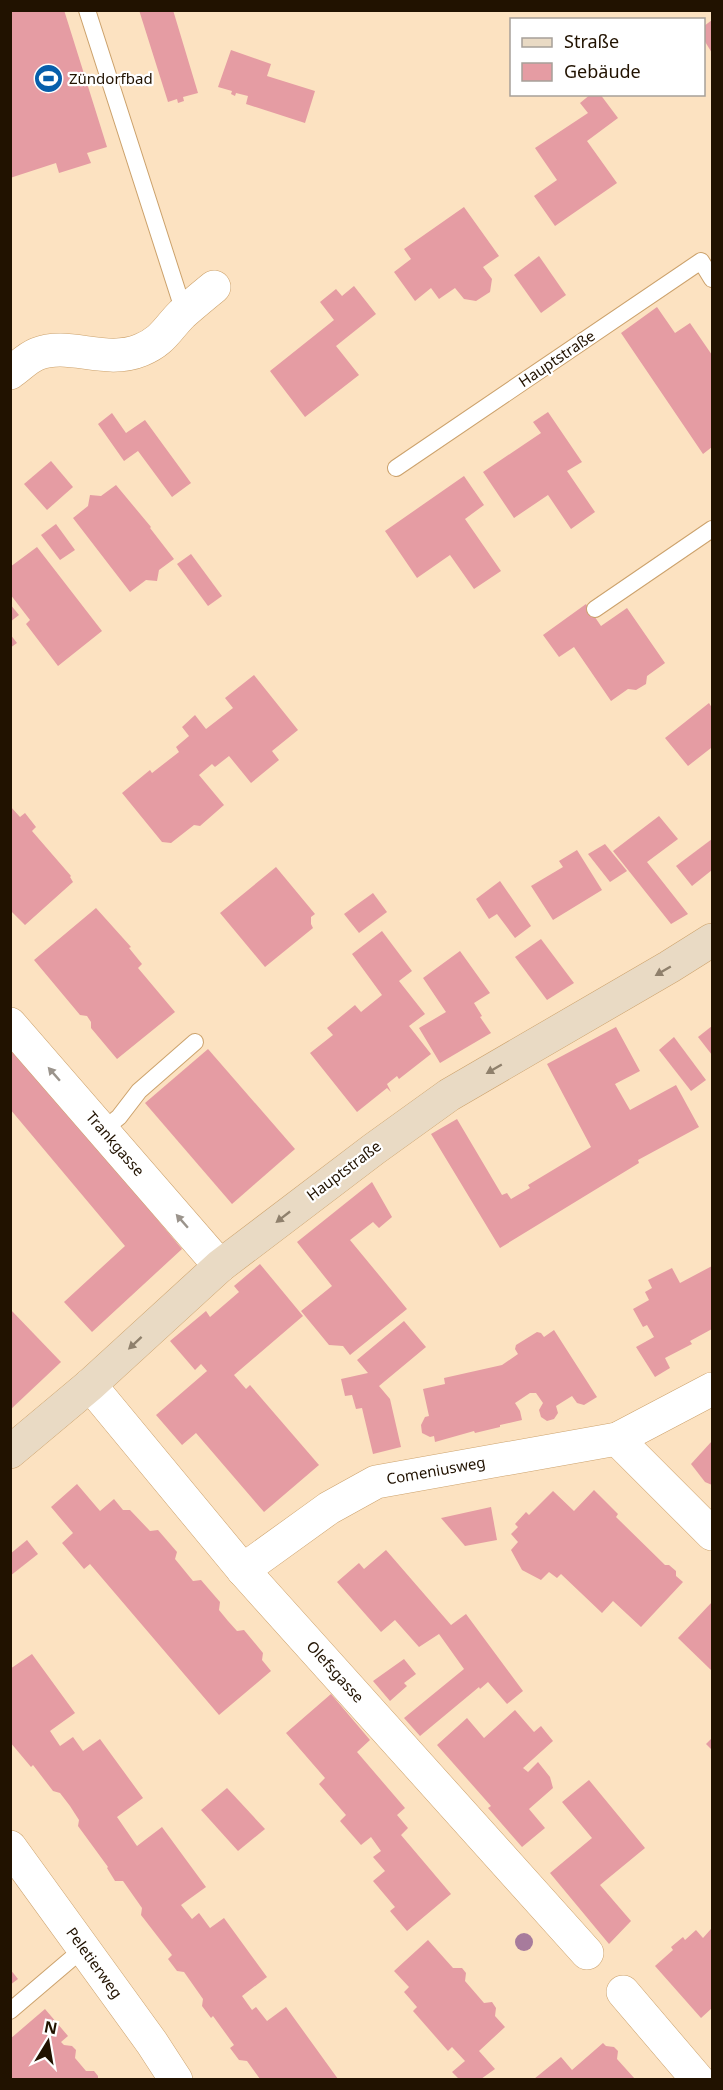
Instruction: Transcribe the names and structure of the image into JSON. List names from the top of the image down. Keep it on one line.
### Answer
{"streets":{"main road":["Hauptstraße"],"street":["Trankgasse","Comeniusweg","Olefsgasse","Peletierweg"]},"crossings":[["Hauptstraße","Trankgasse"],["Hauptstraße","Olefsgasse"],["Comeniusweg","Olefsgasse"]],"one_way":["Hauptstraße","Trankgasse"],"places":{"sports":["Zündorfbad"]},"legend":["Straße","Gebäude"],"north":"top"}
